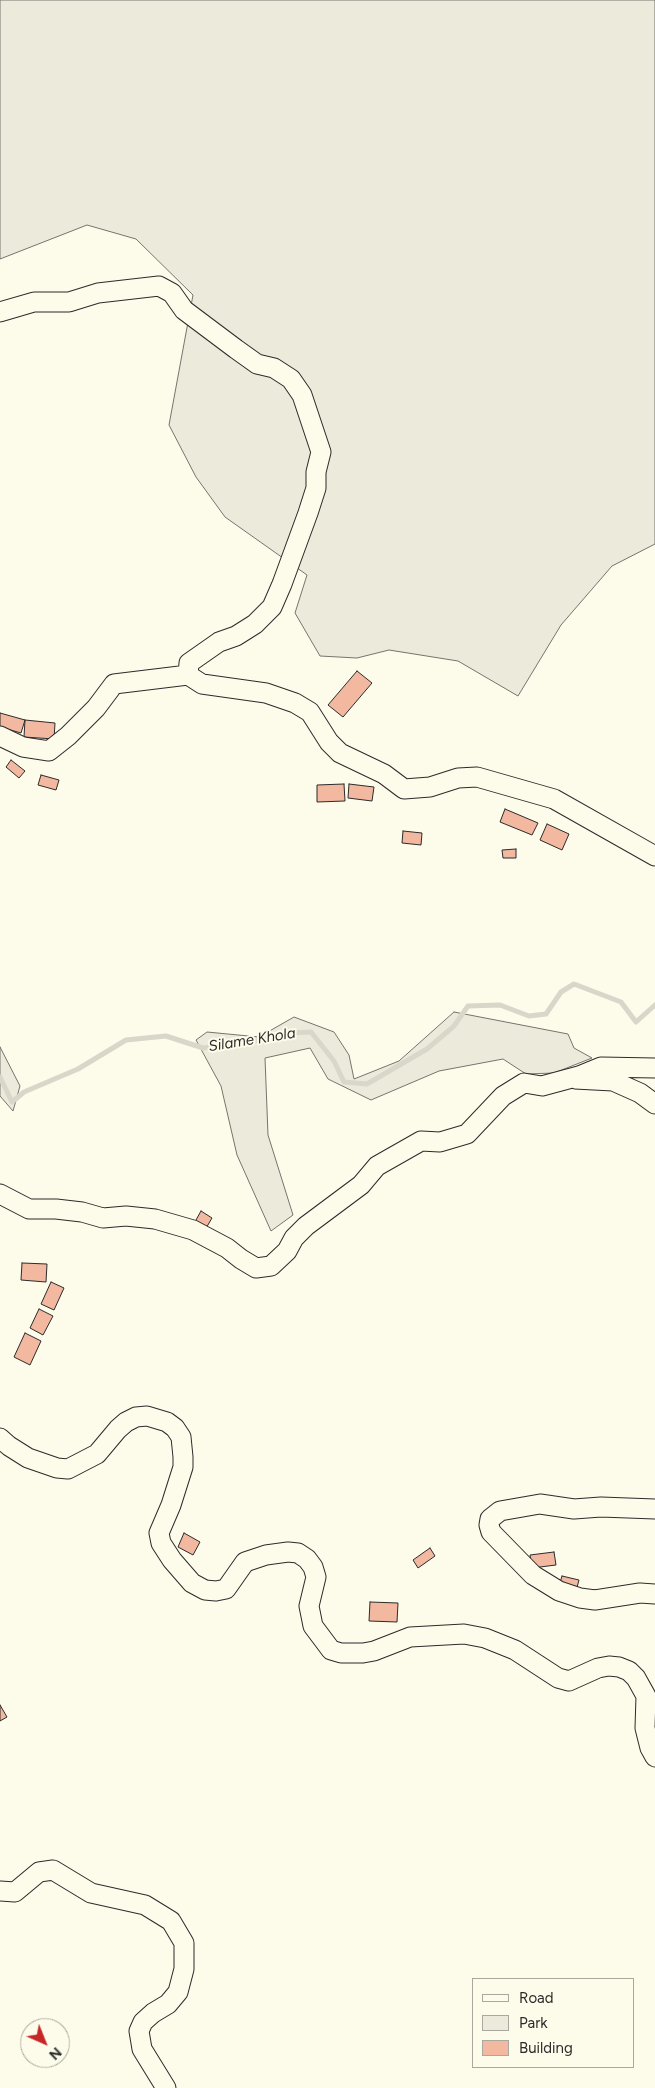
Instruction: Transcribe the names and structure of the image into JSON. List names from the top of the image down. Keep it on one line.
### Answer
{"water":["Silame Khola"],"legend":["Road","Park","Building"],"north":"bottom right"}
